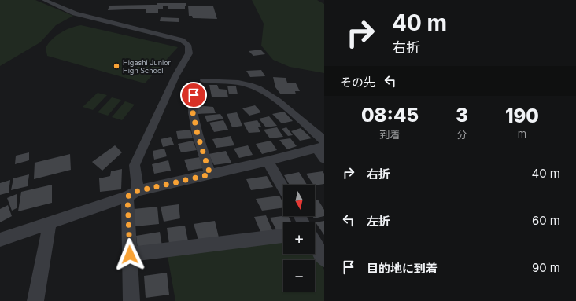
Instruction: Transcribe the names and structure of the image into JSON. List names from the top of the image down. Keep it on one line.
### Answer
{"places":["Higashi Junior High School"],"north":"bottom","page":{"turn":["40 m","右折"],"then":"その先","eta":["08:45","到着","3","分","190","m"],"list":[{"name":"右折","value":"40 m"},{"name":"左折","value":"60 m"},{"name":"目的地に到着","value":"90 m"}],"map_buttons":["+","−"]}}
